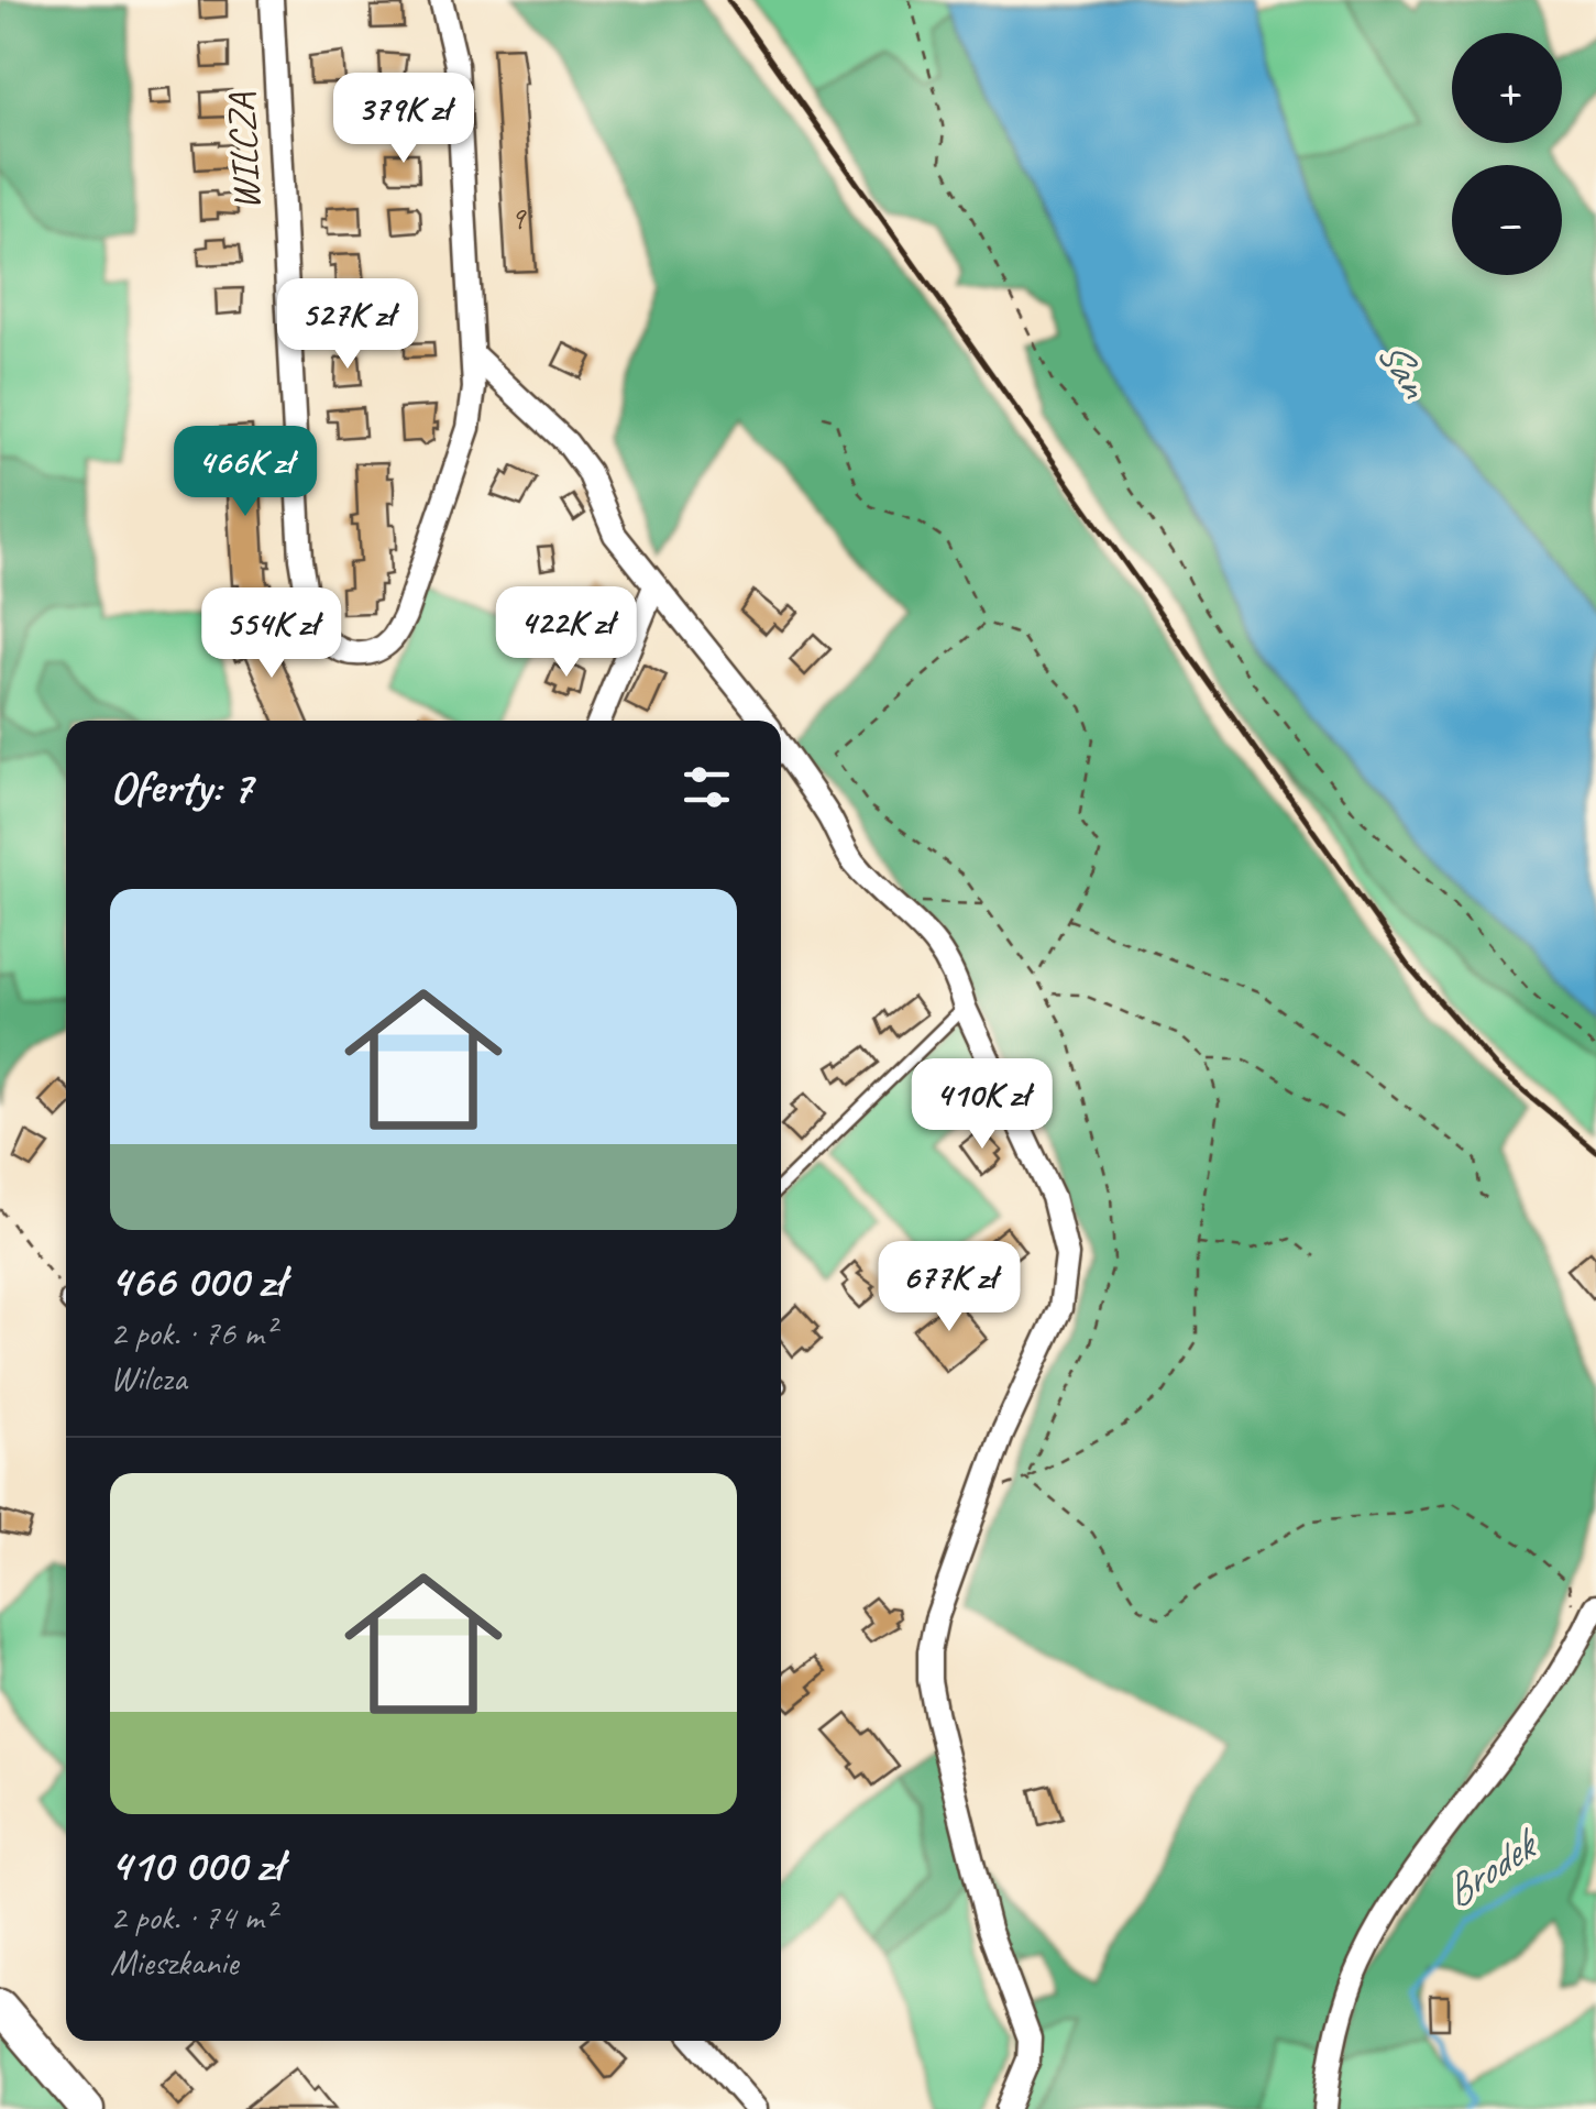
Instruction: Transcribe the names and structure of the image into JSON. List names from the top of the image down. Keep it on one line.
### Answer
{"streets":{"street":["WILCZA"]},"water":["San","Brodek"],"house_numbers":["9"],"page":{"map_buttons":["+","−"],"price":["379K zł","527K zł","466K zł","422K zł","554K zł","410K zł","677K zł"],"heading":"Oferty: 7","list":[{"name":"466 000 zł","note":"2 pok. · 76 m² · Wilcza"},{"name":"410 000 zł","note":"2 pok. · 74 m² · Mieszkanie"}]}}
